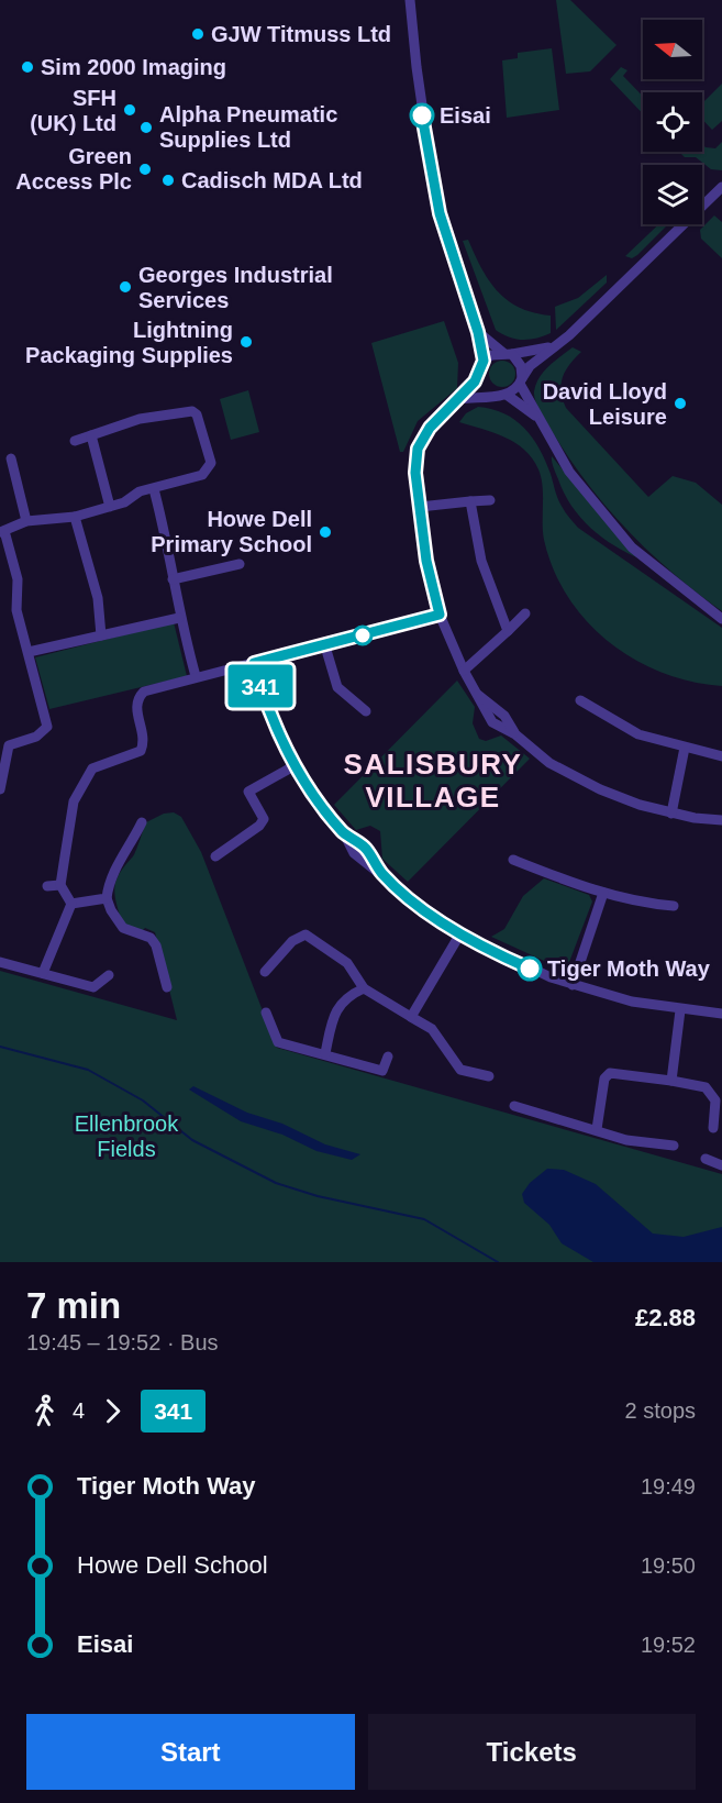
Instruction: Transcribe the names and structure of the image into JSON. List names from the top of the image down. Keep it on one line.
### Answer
{"districts":["SALISBURY VILLAGE"],"parks":["Ellenbrook Fields"],"places":["GJW Titmuss Ltd","Sim 2000 Imaging","SFH (UK) Ltd","Eisai","Alpha Pneumatic Supplies Ltd","Green Access Plc","Cadisch MDA Ltd","Georges Industrial Services","Lightning Packaging Supplies","David Lloyd Leisure","Howe Dell Primary School","Tiger Moth Way"],"lines":["bus line 341"],"north":"left","page":{"on_map":"341","heading":["7 min","19:45 – 19:52 · Bus","£2.88"],"legs":["4","341","2 stops"],"list":[{"name":"Tiger Moth Way","value":"19:49"},{"name":"Howe Dell School","value":"19:50"},{"name":"Eisai","value":"19:52"}],"buttons":["Start","Tickets"]}}
